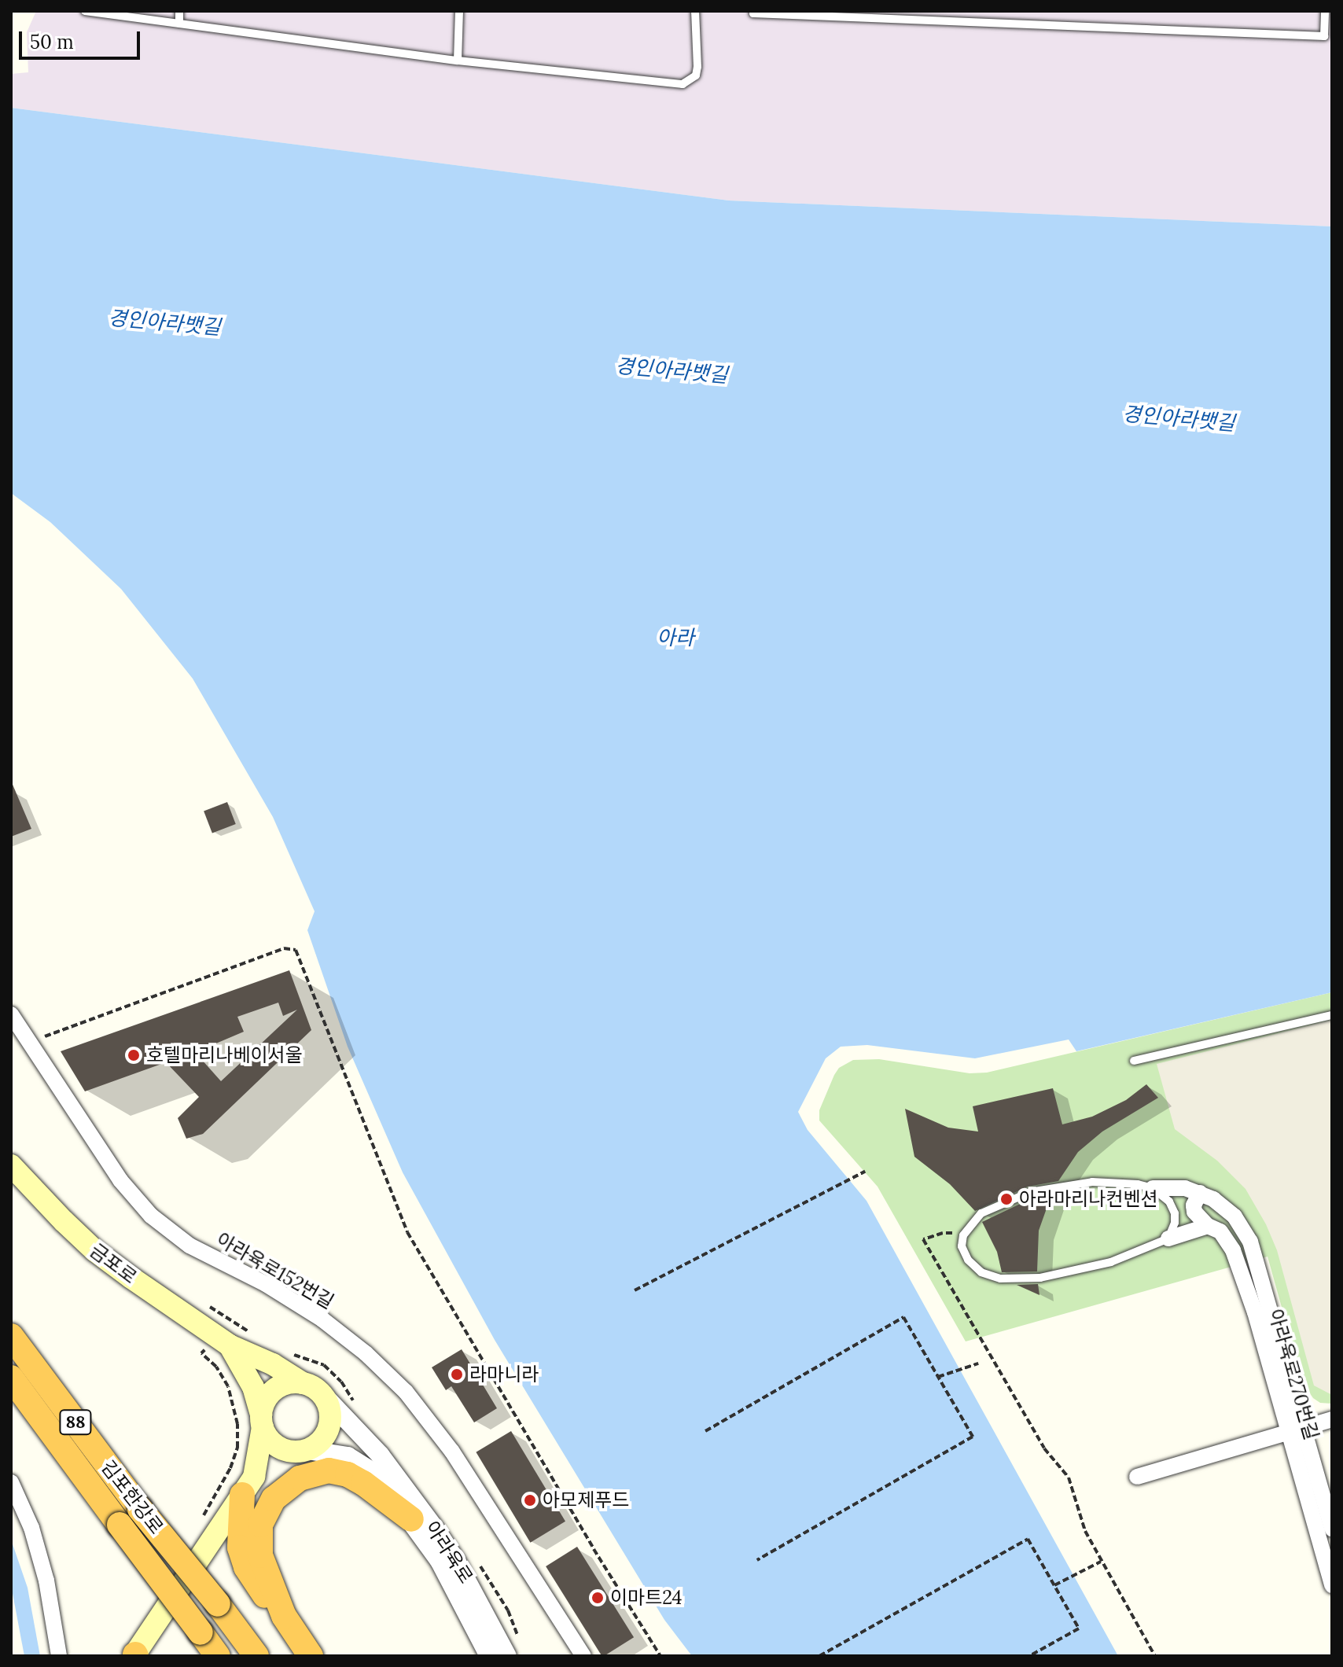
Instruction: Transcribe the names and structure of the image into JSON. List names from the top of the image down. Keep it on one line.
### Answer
{"streets":{"highway":["88","김포한강로"],"main road":["금포로"],"street":["아라육로152번길","아라육로270번길","아라육로"]},"water":["경인아라뱃길","아라"],"places":["호텔마리나베이서울","아라마리나컨벤션","라마니라","아모제푸드","이마트24"],"scale_bar":"50 m"}
